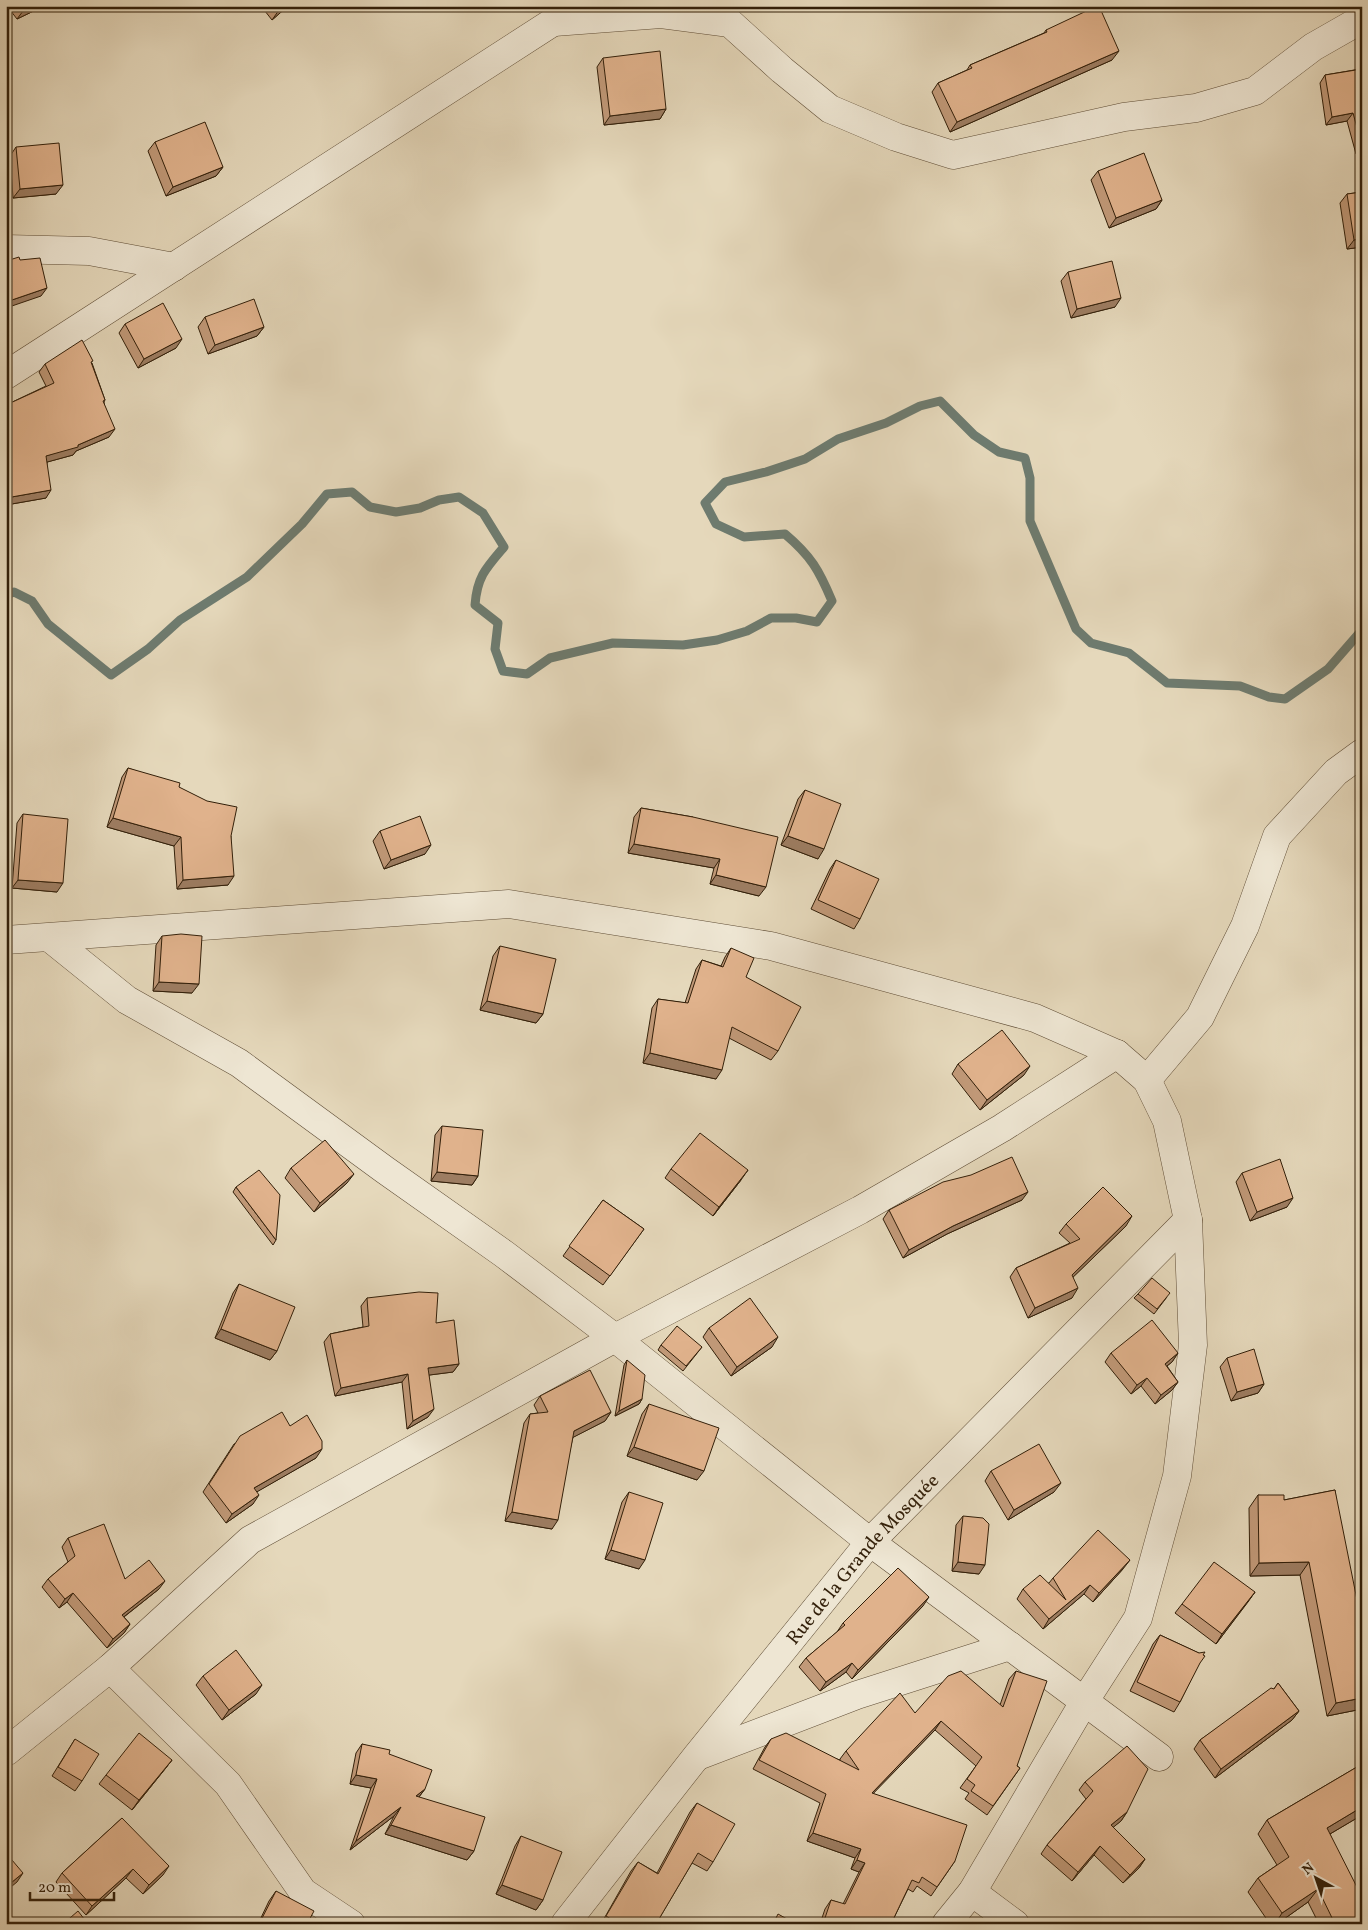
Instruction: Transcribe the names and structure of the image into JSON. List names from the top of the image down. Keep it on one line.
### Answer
{"streets":{"street":["Rue de la Grande Mosquée"]},"scale_bar":"20 m","north":"top left"}
